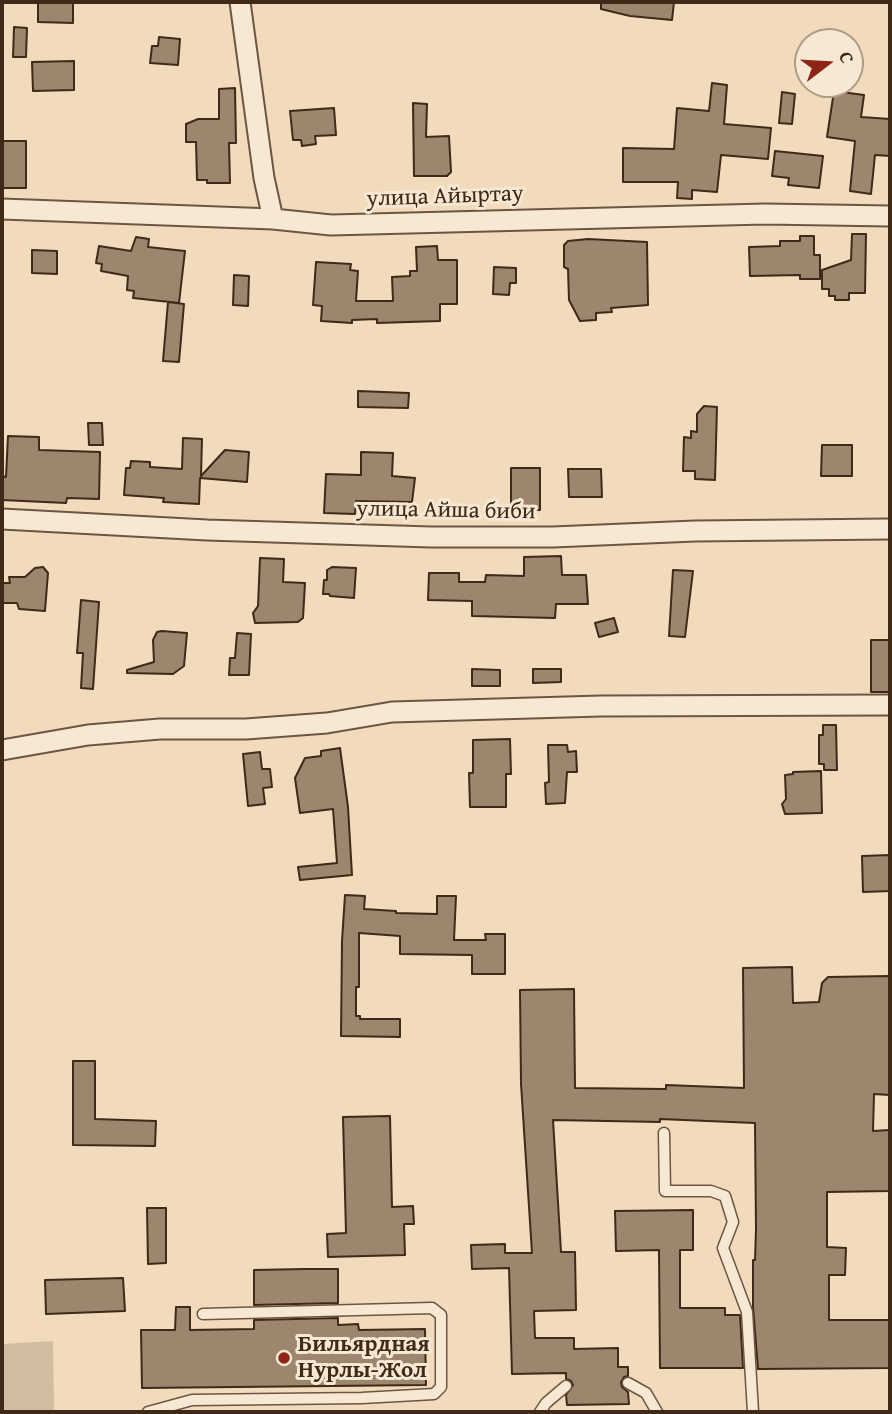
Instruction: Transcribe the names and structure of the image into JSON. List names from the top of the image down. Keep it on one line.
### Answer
{"streets":{"street":["улица Айыртау","улица Айша биби"]},"places":["Бильярдная Нурлы-Жол"],"north":"right"}
